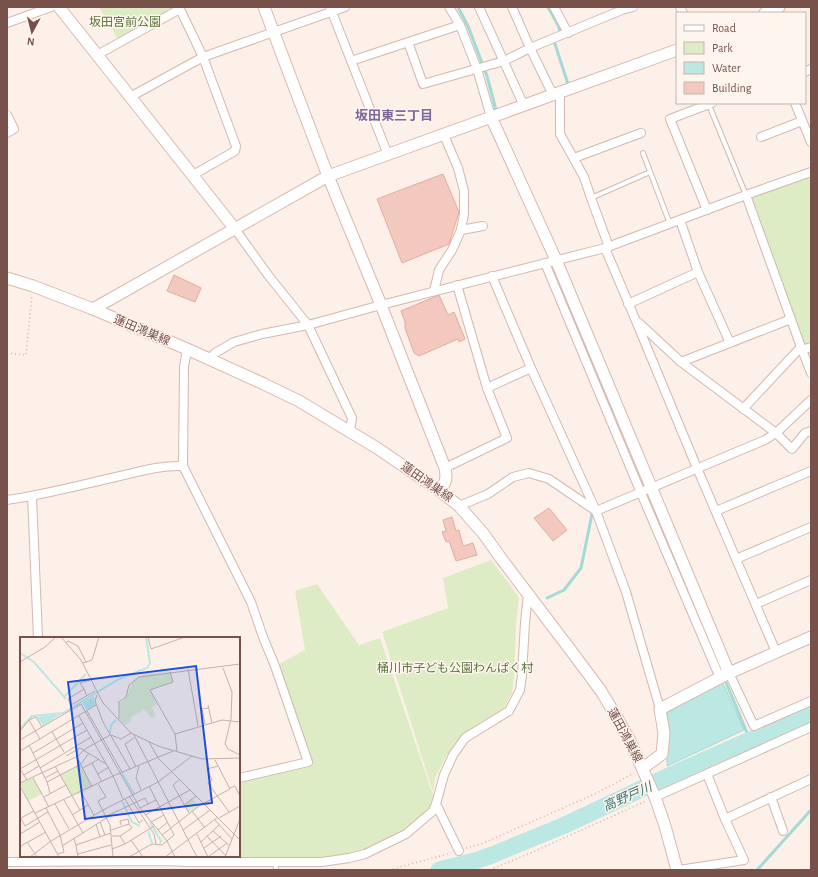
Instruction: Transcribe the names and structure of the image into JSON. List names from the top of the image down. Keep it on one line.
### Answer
{"streets":{"street":["蓮田鴻巣線"]},"districts":["坂田東三丁目"],"water":["高野戸川"],"parks":["坂田宮前公園","桶川市子ども公園わんぱく村"],"legend":["Road","Park","Water","Building"],"north":"bottom"}
